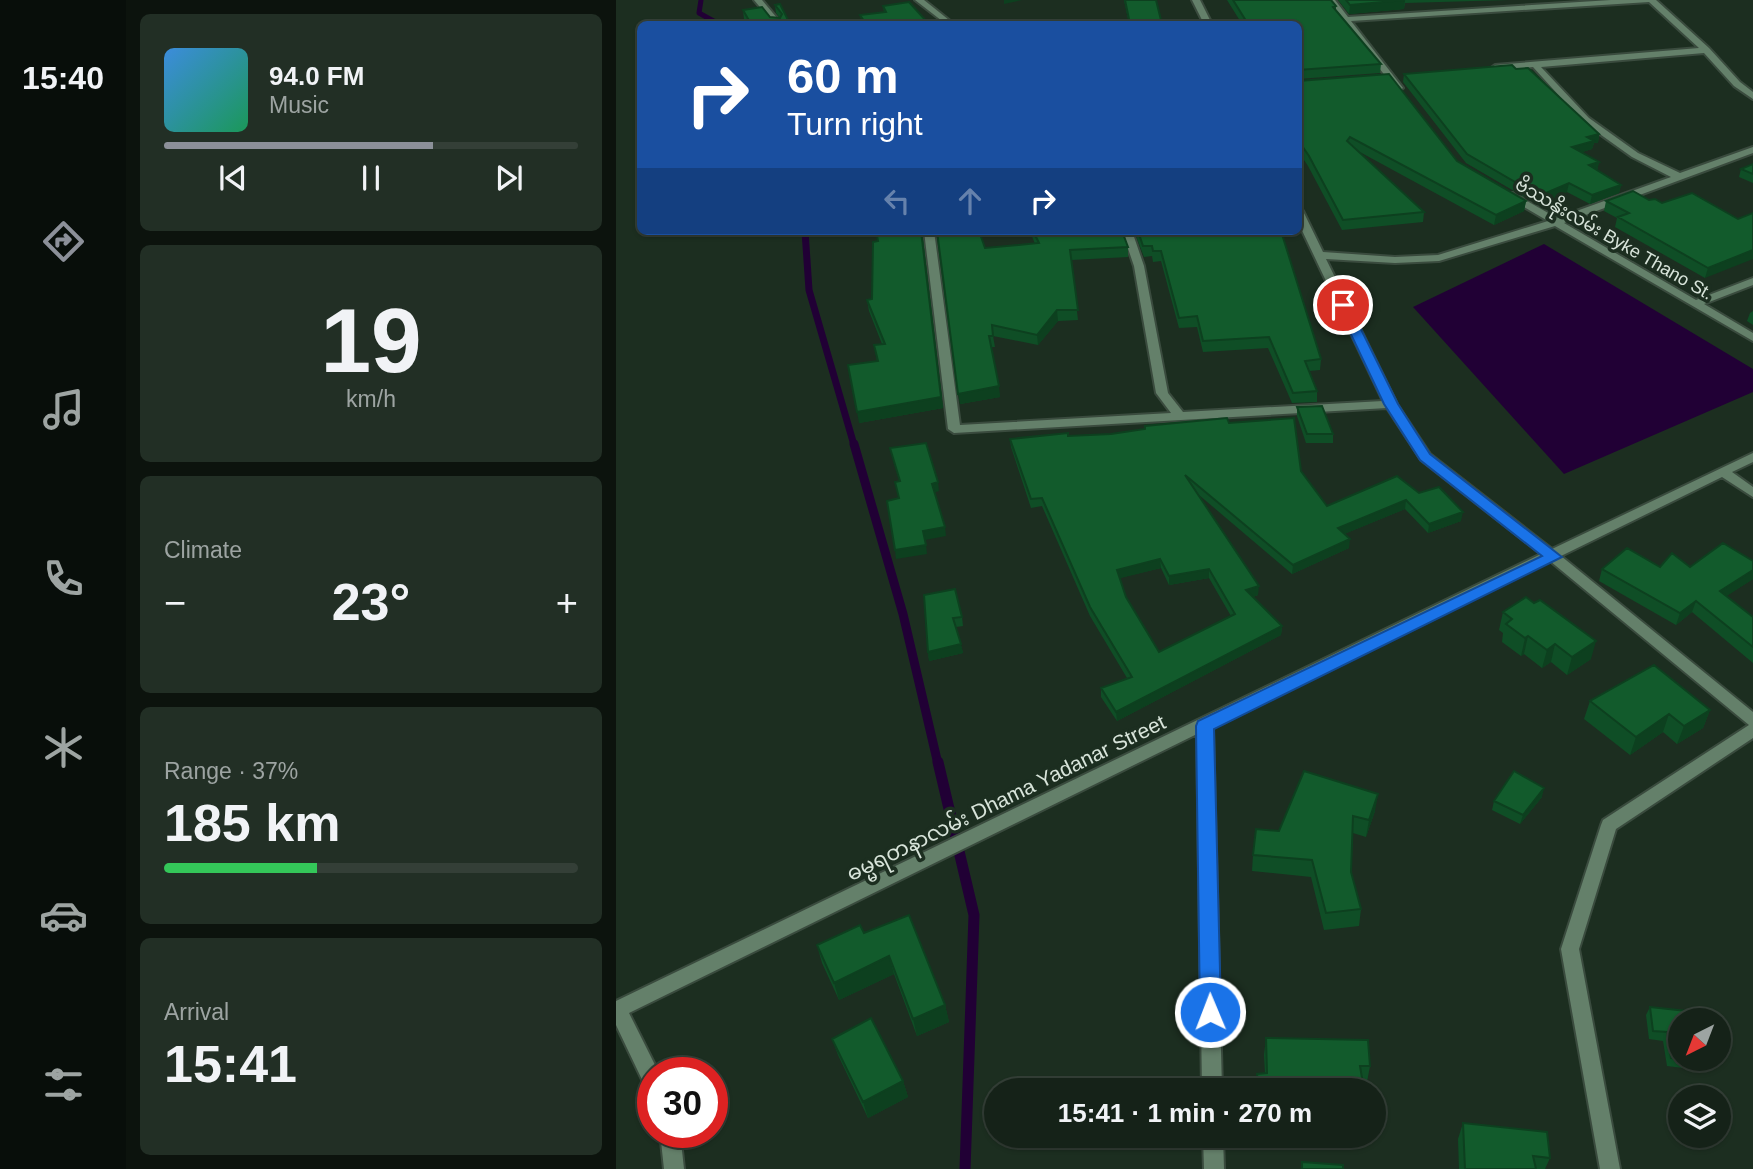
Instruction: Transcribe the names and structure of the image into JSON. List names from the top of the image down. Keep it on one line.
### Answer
{"streets":{"street":["ဗိဿနိုးလမ်း Byke Thano St.","ဓမ္မရတနာလမ်း Dhama Yadanar Street"]},"north":"bottom left","page":{"tabs":"15:40","turn":["60 m","Turn right"],"song":["94.0 FM","Music"],"tile":[["19","km/h"],"Climate",["Range · 37%","185 km"],["Arrival","15:41"]],"heat":["−","23°","+"],"limit":"30","trip":"15:41 · 1 min · 270 m"}}
